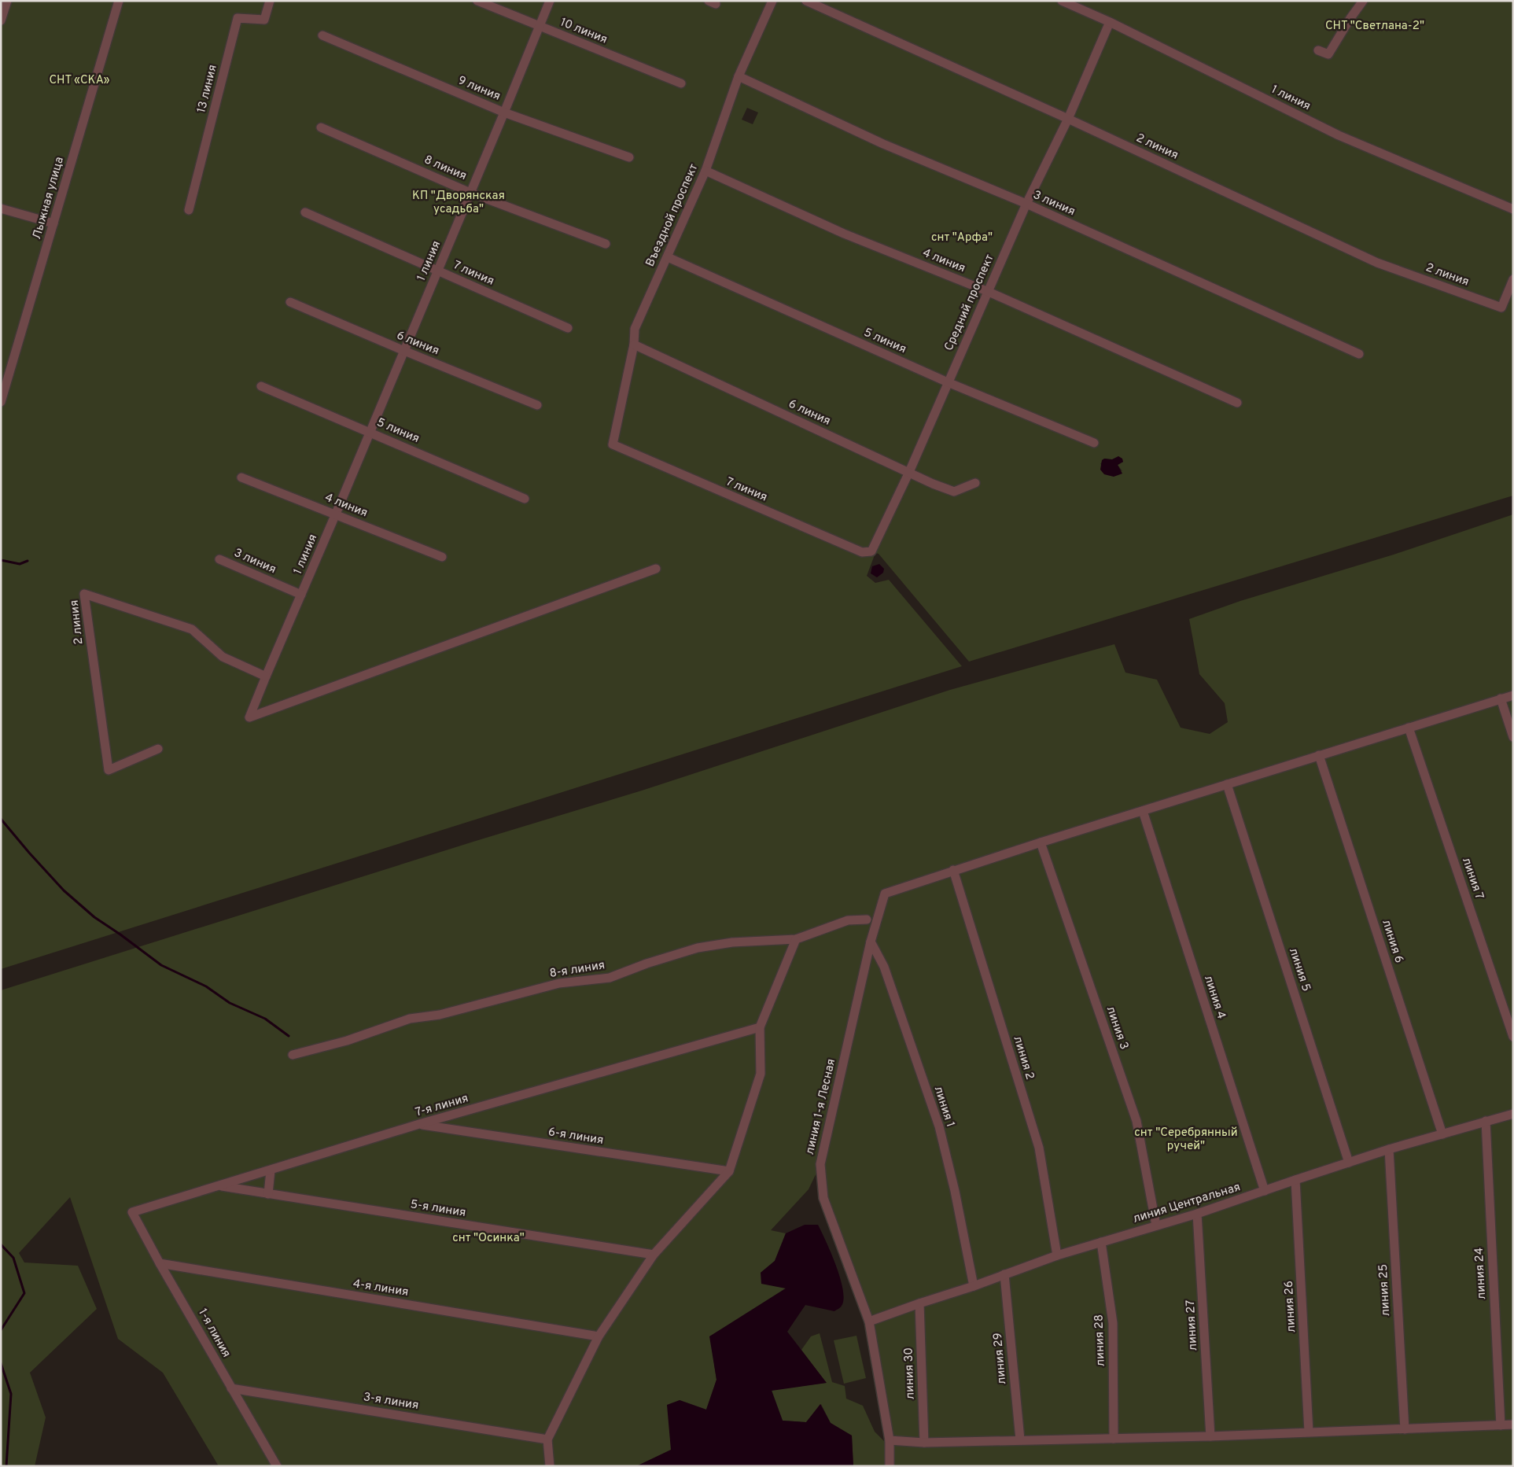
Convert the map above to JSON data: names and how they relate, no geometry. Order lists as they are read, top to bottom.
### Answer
{
  "streets": {
    "street": [
      "10 линия",
      "13 линия",
      "9 линия",
      "1 линия",
      "2 линия",
      "8 линия",
      "Лыжная улица",
      "3 линия",
      "Въездной проспект",
      "4 линия",
      "7 линия",
      "Средний проспект",
      "5 линия",
      "6 линия",
      "линия 7",
      "линия 6",
      "8-я линия",
      "линия 5",
      "линия 4",
      "линия 3",
      "линия 2",
      "7-я линия",
      "линия 1-я Лесная",
      "линия 1",
      "6-я линия",
      "линия Центральная",
      "5-я линия",
      "линия 24",
      "4-я линия",
      "линия 25",
      "линия 26",
      "линия 27",
      "1-я линия",
      "линия 28",
      "линия 29",
      "линия 30",
      "3-я линия"
    ]
  },
  "crossings": [
    ["10 линия", "1 линия"],
    ["9 линия", "1 линия"],
    ["1 линия", "2 линия"],
    ["1 линия", "8 линия"],
    ["1 линия", "3 линия"],
    ["1 линия", "4 линия"],
    ["1 линия", "7 линия"],
    ["1 линия", "Средний проспект"],
    ["1 линия", "5 линия"],
    ["1 линия", "6 линия"],
    ["2 линия", "Средний проспект"],
    ["3 линия", "Въездной проспект"],
    ["3 линия", "Средний проспект"],
    ["Въездной проспект", "4 линия"],
    ["Въездной проспект", "7 линия"],
    ["Въездной проспект", "5 линия"],
    ["Въездной проспект", "6 линия"],
    ["4 линия", "Средний проспект"],
    ["7 линия", "Средний проспект"],
    ["Средний проспект", "5 линия"],
    ["Средний проспект", "6 линия"],
    ["линия 6", "линия Центральная"],
    ["линия 5", "линия Центральная"],
    ["линия 4", "линия Центральная"],
    ["линия 3", "линия Центральная"],
    ["линия 2", "линия 1-я Лесная"],
    ["линия 2", "линия Центральная"],
    ["7-я линия", "6-я линия"],
    ["7-я линия", "5-я линия"],
    ["7-я линия", "1-я линия"],
    ["линия 1-я Лесная", "линия 1"],
    ["линия 1-я Лесная", "линия Центральная"],
    ["линия 1", "линия Центральная"],
    ["линия Центральная", "линия 24"],
    ["линия Центральная", "линия 25"],
    ["линия Центральная", "линия 26"],
    ["линия Центральная", "линия 27"],
    ["линия Центральная", "линия 28"],
    ["линия Центральная", "линия 29"],
    ["линия Центральная", "линия 30"],
    ["4-я линия", "1-я линия"],
    ["1-я линия", "3-я линия"]
  ],
  "parks": [
    "СНТ \"Светлана-2\"",
    "СНТ «СКА»",
    "КП \"Дворянская усадьба\"",
    "снт \"Арфа\"",
    "снт \"Серебрянный ручей\"",
    "снт \"Осинка\""
  ]
}
